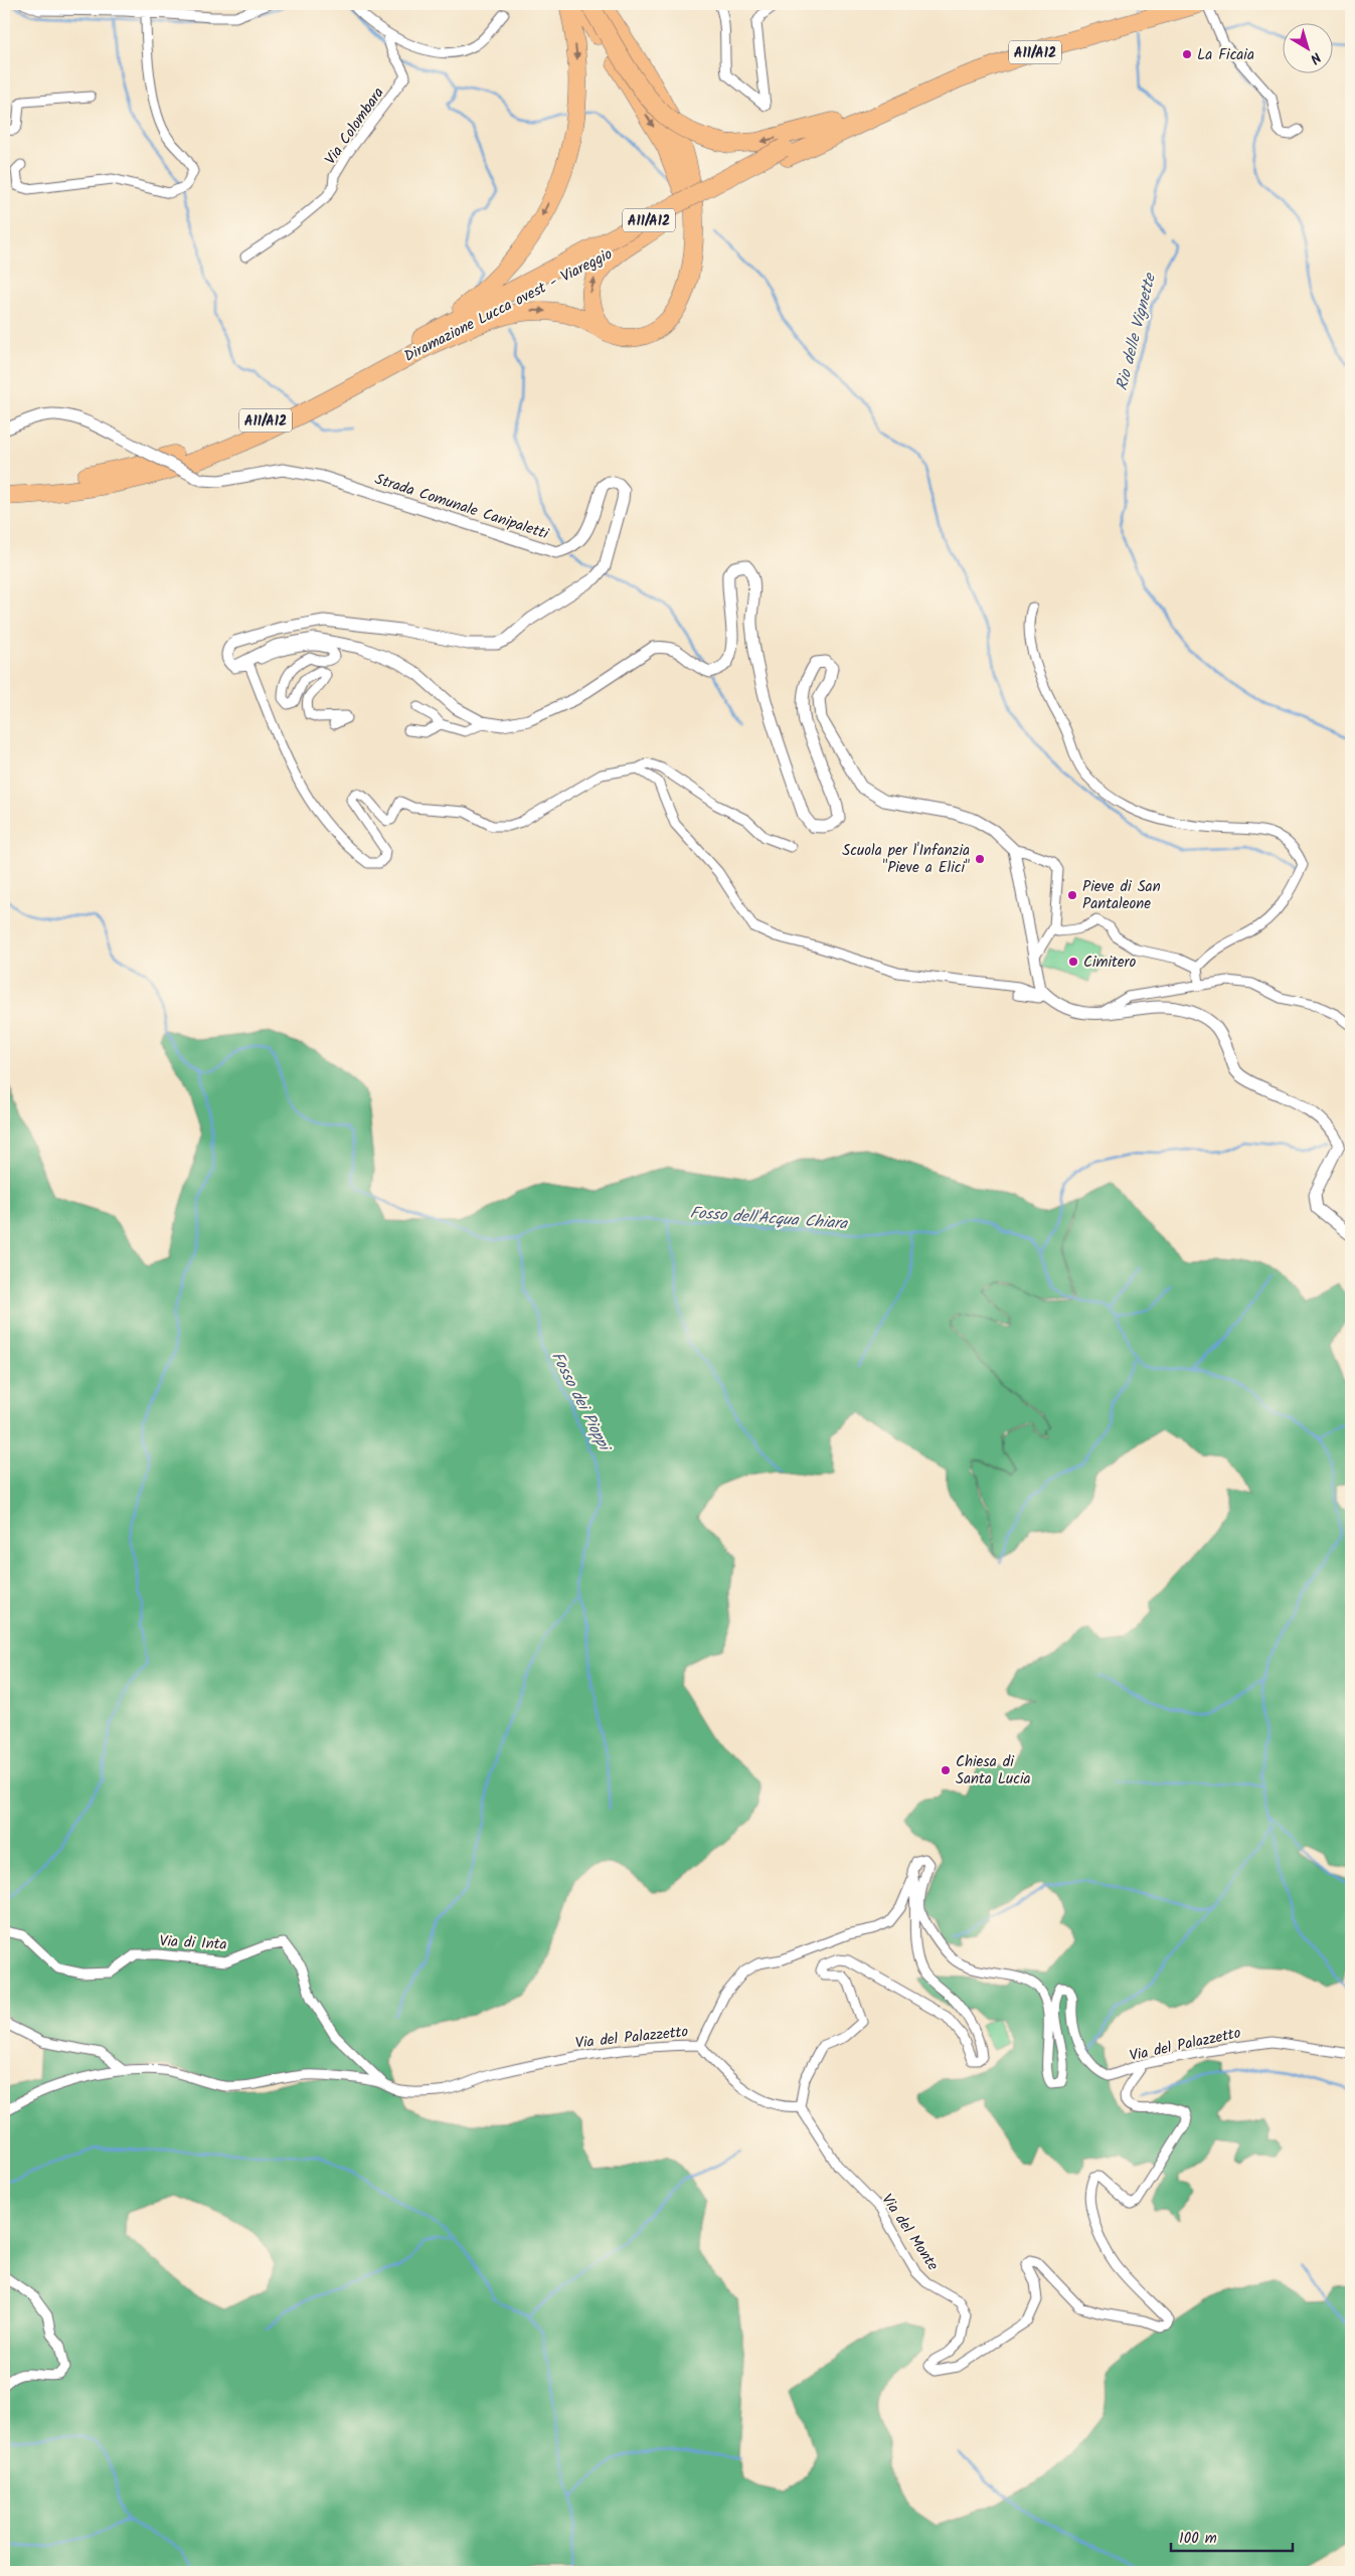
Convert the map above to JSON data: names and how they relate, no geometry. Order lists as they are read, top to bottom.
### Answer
{
  "streets": {
    "highway": ["A11/A12", "Diramazione Lucca ovest - Viareggio"],
    "street": [
      "Via Colombara",
      "Strada Comunale Canipaletti",
      "Via di Inta",
      "Via del Palazzetto",
      "Via del Monte"
    ]
  },
  "crossings": [
    ["Via di Inta", "Via del Palazzetto"],
    ["Via del Palazzetto", "Via del Monte"]
  ],
  "water": ["Rio delle Vignette", "Fosso dell'Acqua Chiara", "Fosso dei Pioppi"],
  "places": [
    "La Ficaia",
    "Scuola per l'Infanzia \"Pieve a Elici\"",
    "Pieve di San Pantaleone",
    "Cimitero",
    "Chiesa di Santa Lucia"
  ],
  "scale_bar": "100 m",
  "north": "bottom right"
}
